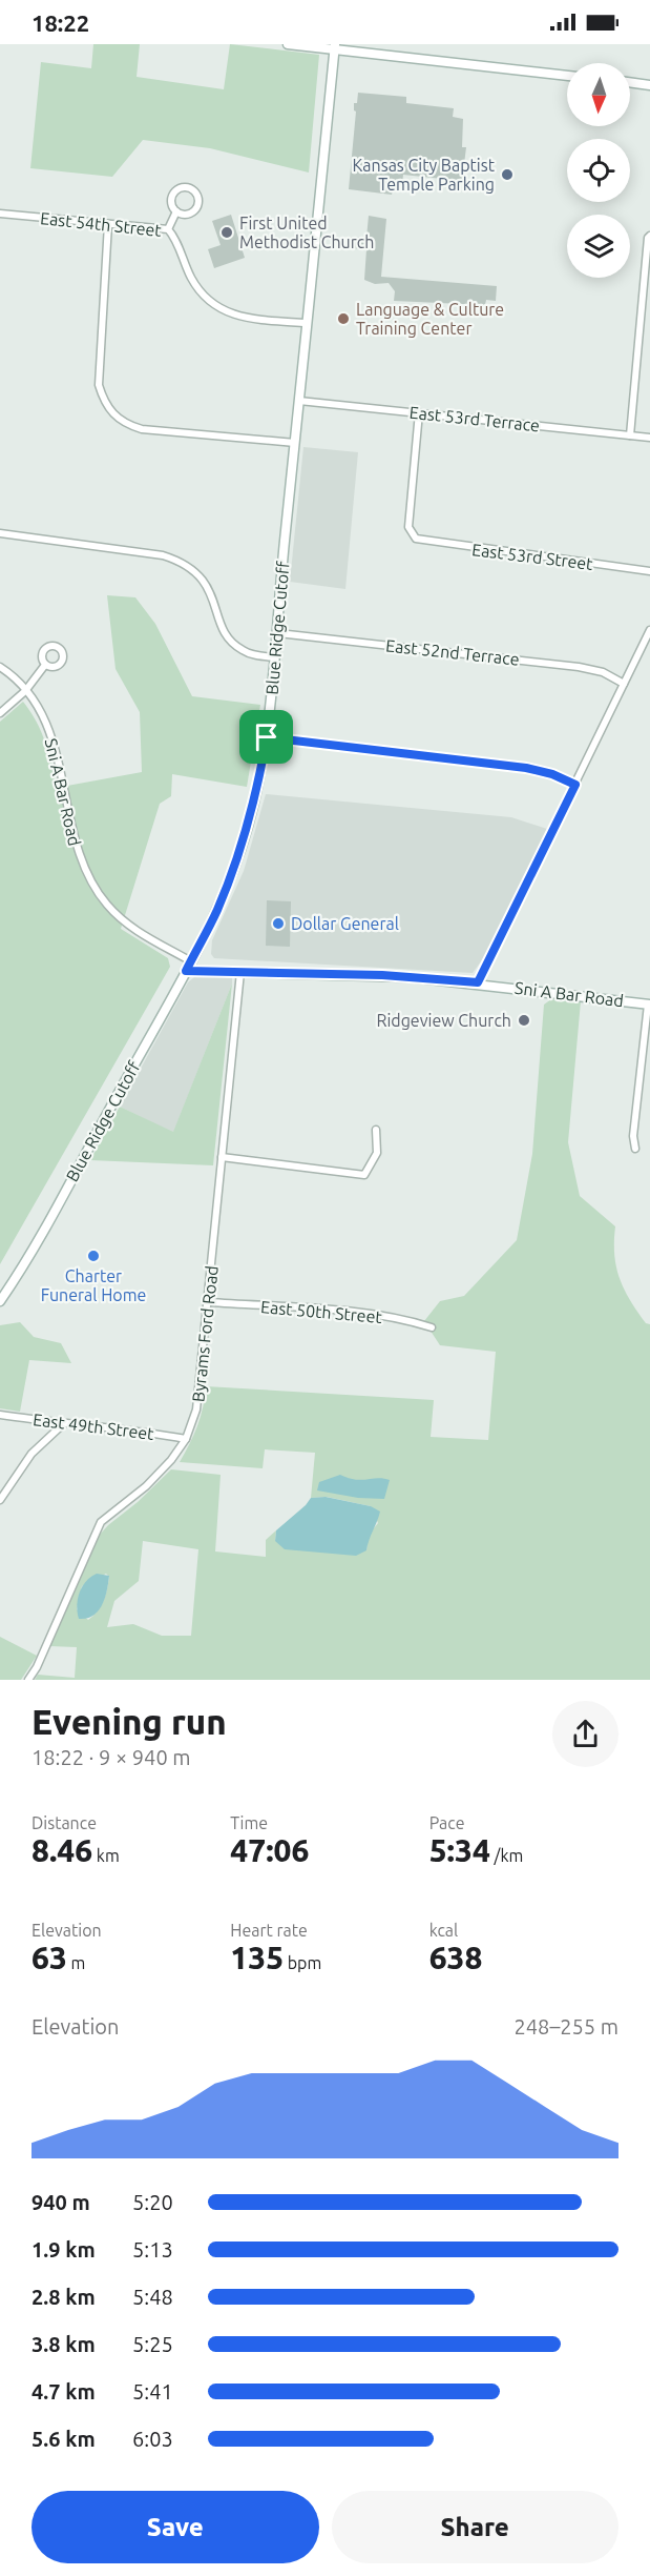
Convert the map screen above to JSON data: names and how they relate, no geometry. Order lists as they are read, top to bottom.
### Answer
{
  "streets": {
    "main road": ["Blue Ridge Cutoff", "Sni A Bar Road"],
    "street": [
      "East 54th Street",
      "East 53rd Terrace",
      "East 53rd Street",
      "East 52nd Terrace",
      "East 50th Street",
      "Byrams Ford Road",
      "East 49th Street"
    ]
  },
  "crossings": [
    ["East 54th Street", "Blue Ridge Cutoff"],
    ["East 53rd Terrace", "East 53rd Street"],
    ["East 53rd Terrace", "Blue Ridge Cutoff"],
    ["Blue Ridge Cutoff", "East 52nd Terrace"],
    ["Blue Ridge Cutoff", "Sni A Bar Road"],
    ["Sni A Bar Road", "Byrams Ford Road"],
    ["East 50th Street", "Byrams Ford Road"],
    ["Byrams Ford Road", "East 49th Street"]
  ],
  "places": [
    "Kansas City Baptist Temple Parking",
    "First United Methodist Church",
    "Language & Culture Training Center",
    "Dollar General",
    "Ridgeview Church",
    "Charter Funeral Home"
  ],
  "north": "bottom",
  "page": {
    "status": "18:22",
    "heading": ["Evening run", "18:22 · 9 × 940 m"],
    "stats": [
      ["Distance", "8.46 km"],
      ["Time", "47:06"],
      ["Pace", "5:34 /km"],
      ["Elevation", "63 m"],
      ["Heart rate", "135 bpm"],
      ["kcal", "638"]
    ],
    "chart": ["Elevation", "248–255 m"],
    "list": [
      {
        "name": "940 m",
        "note": "5:20"
      },
      {
        "name": "1.9 km",
        "note": "5:13"
      },
      {
        "name": "2.8 km",
        "note": "5:48"
      },
      {
        "name": "3.8 km",
        "note": "5:25"
      },
      {
        "name": "4.7 km",
        "note": "5:41"
      },
      {
        "name": "5.6 km",
        "note": "6:03"
      }
    ],
    "buttons": ["Save", "Share"]
  }
}
